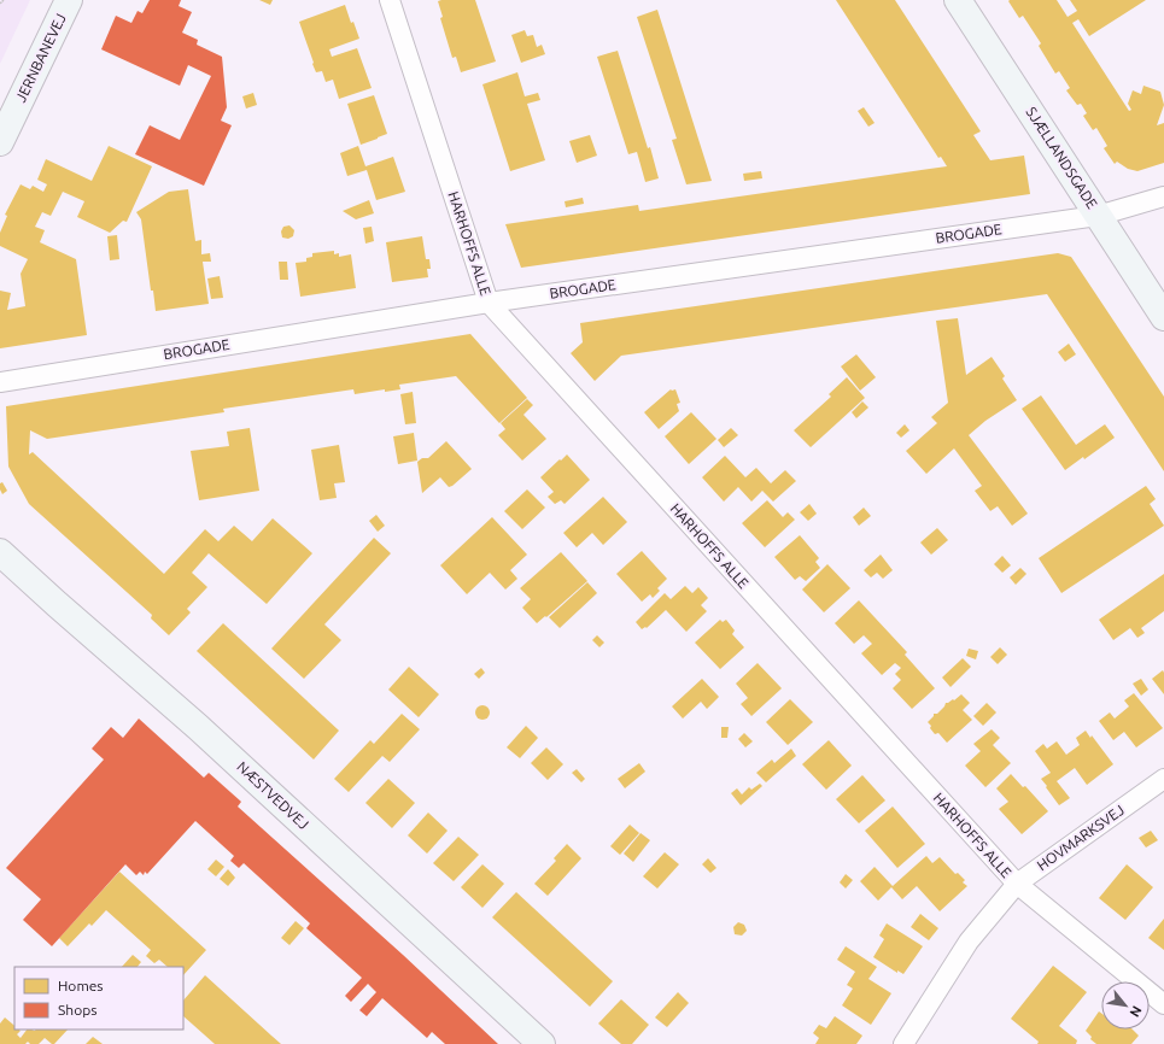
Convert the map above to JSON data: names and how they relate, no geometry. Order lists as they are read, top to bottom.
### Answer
{
  "streets": {
    "street": [
      "JERNBANEVEJ",
      "SJÆLLANDSGADE",
      "BROGADE",
      "HARHOFFS ALLE",
      "NÆSTVEDVEJ",
      "HOVMARKSVEJ"
    ]
  },
  "crossings": [
    ["SJÆLLANDSGADE", "BROGADE"],
    ["BROGADE", "HARHOFFS ALLE"],
    ["HARHOFFS ALLE", "HOVMARKSVEJ"]
  ],
  "legend": ["Homes", "Shops"],
  "north": "bottom right"
}
